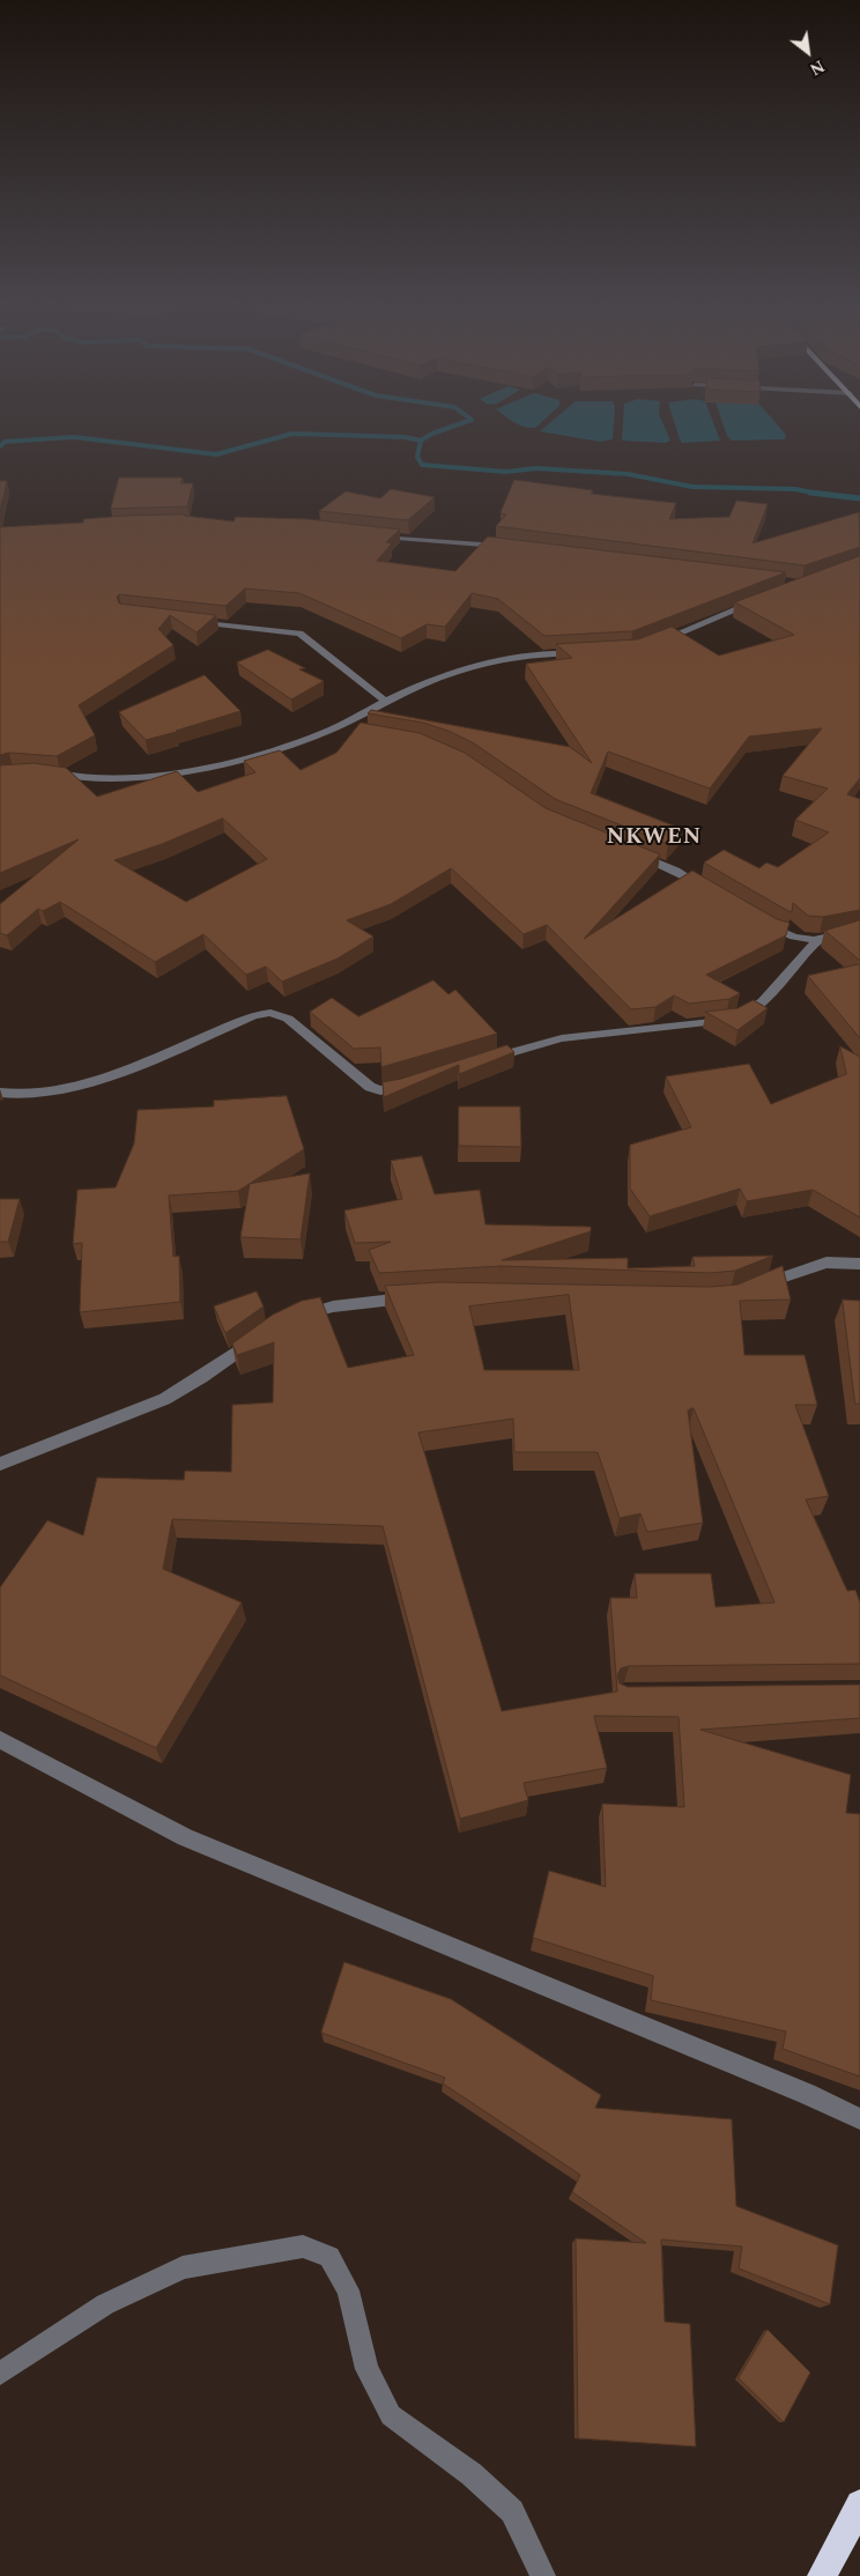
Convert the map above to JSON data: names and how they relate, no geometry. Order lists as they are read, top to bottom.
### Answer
{
  "districts": ["NKWEN"],
  "north": "bottom right"
}
